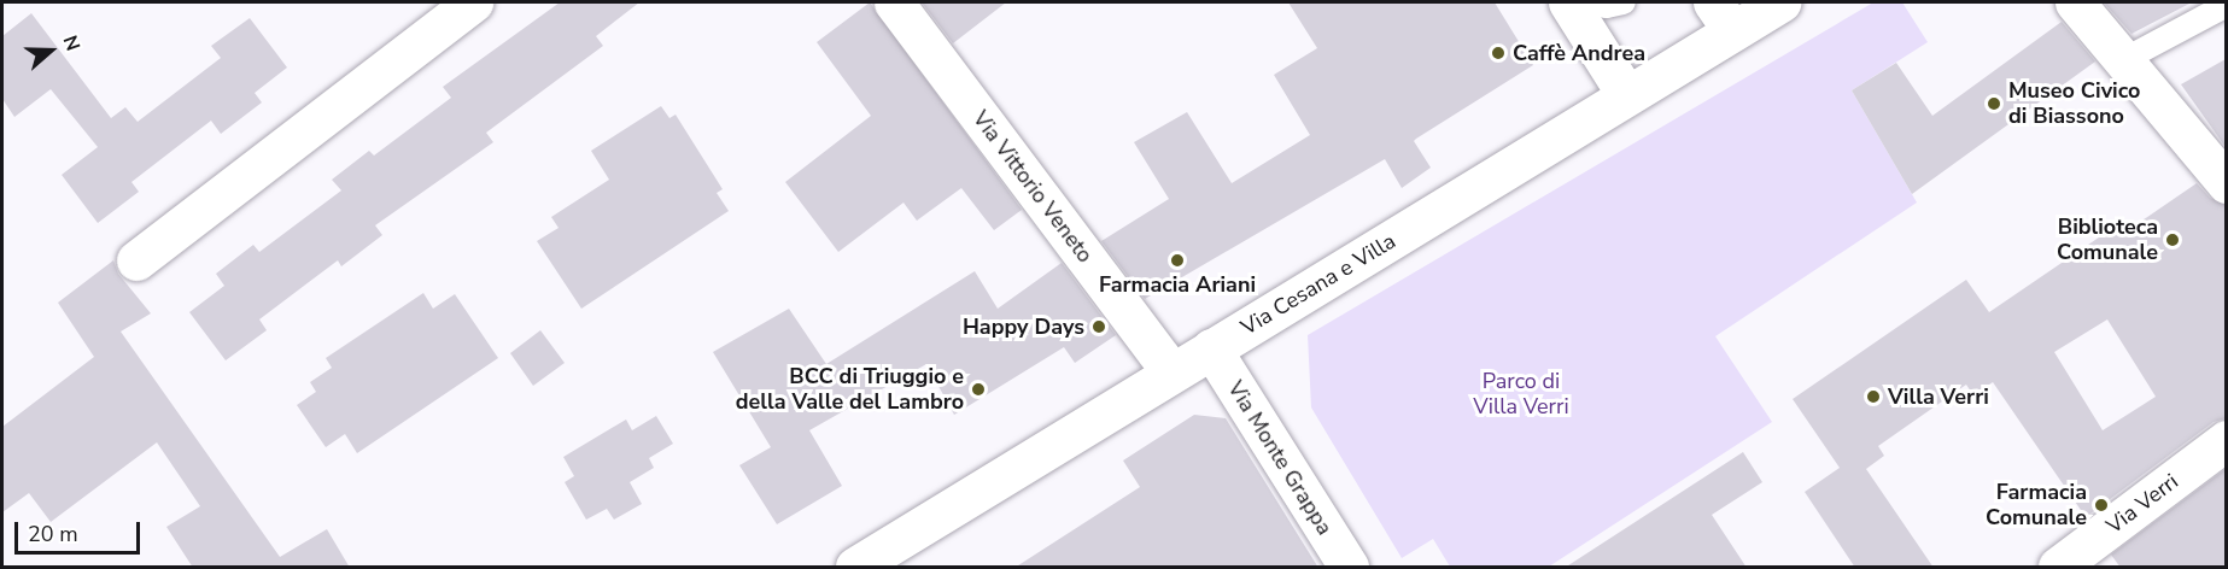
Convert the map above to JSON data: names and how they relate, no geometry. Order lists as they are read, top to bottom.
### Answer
{
  "streets": {
    "street": [
      "Via Vittorio Veneto",
      "Via Cesana e Villa",
      "Via Monte Grappa",
      "Via Verri"
    ]
  },
  "crossings": [
    ["Via Vittorio Veneto", "Via Cesana e Villa"],
    ["Via Cesana e Villa", "Via Monte Grappa"]
  ],
  "parks": ["Parco di Villa Verri"],
  "places": [
    "Caffè Andrea",
    "Museo Civico di Biassono",
    "Biblioteca Comunale",
    "Farmacia Ariani",
    "Happy Days",
    "BCC di Triuggio e della Valle del Lambro",
    "Villa Verri",
    "Farmacia Comunale"
  ],
  "scale_bar": "20 m",
  "north": "right"
}
